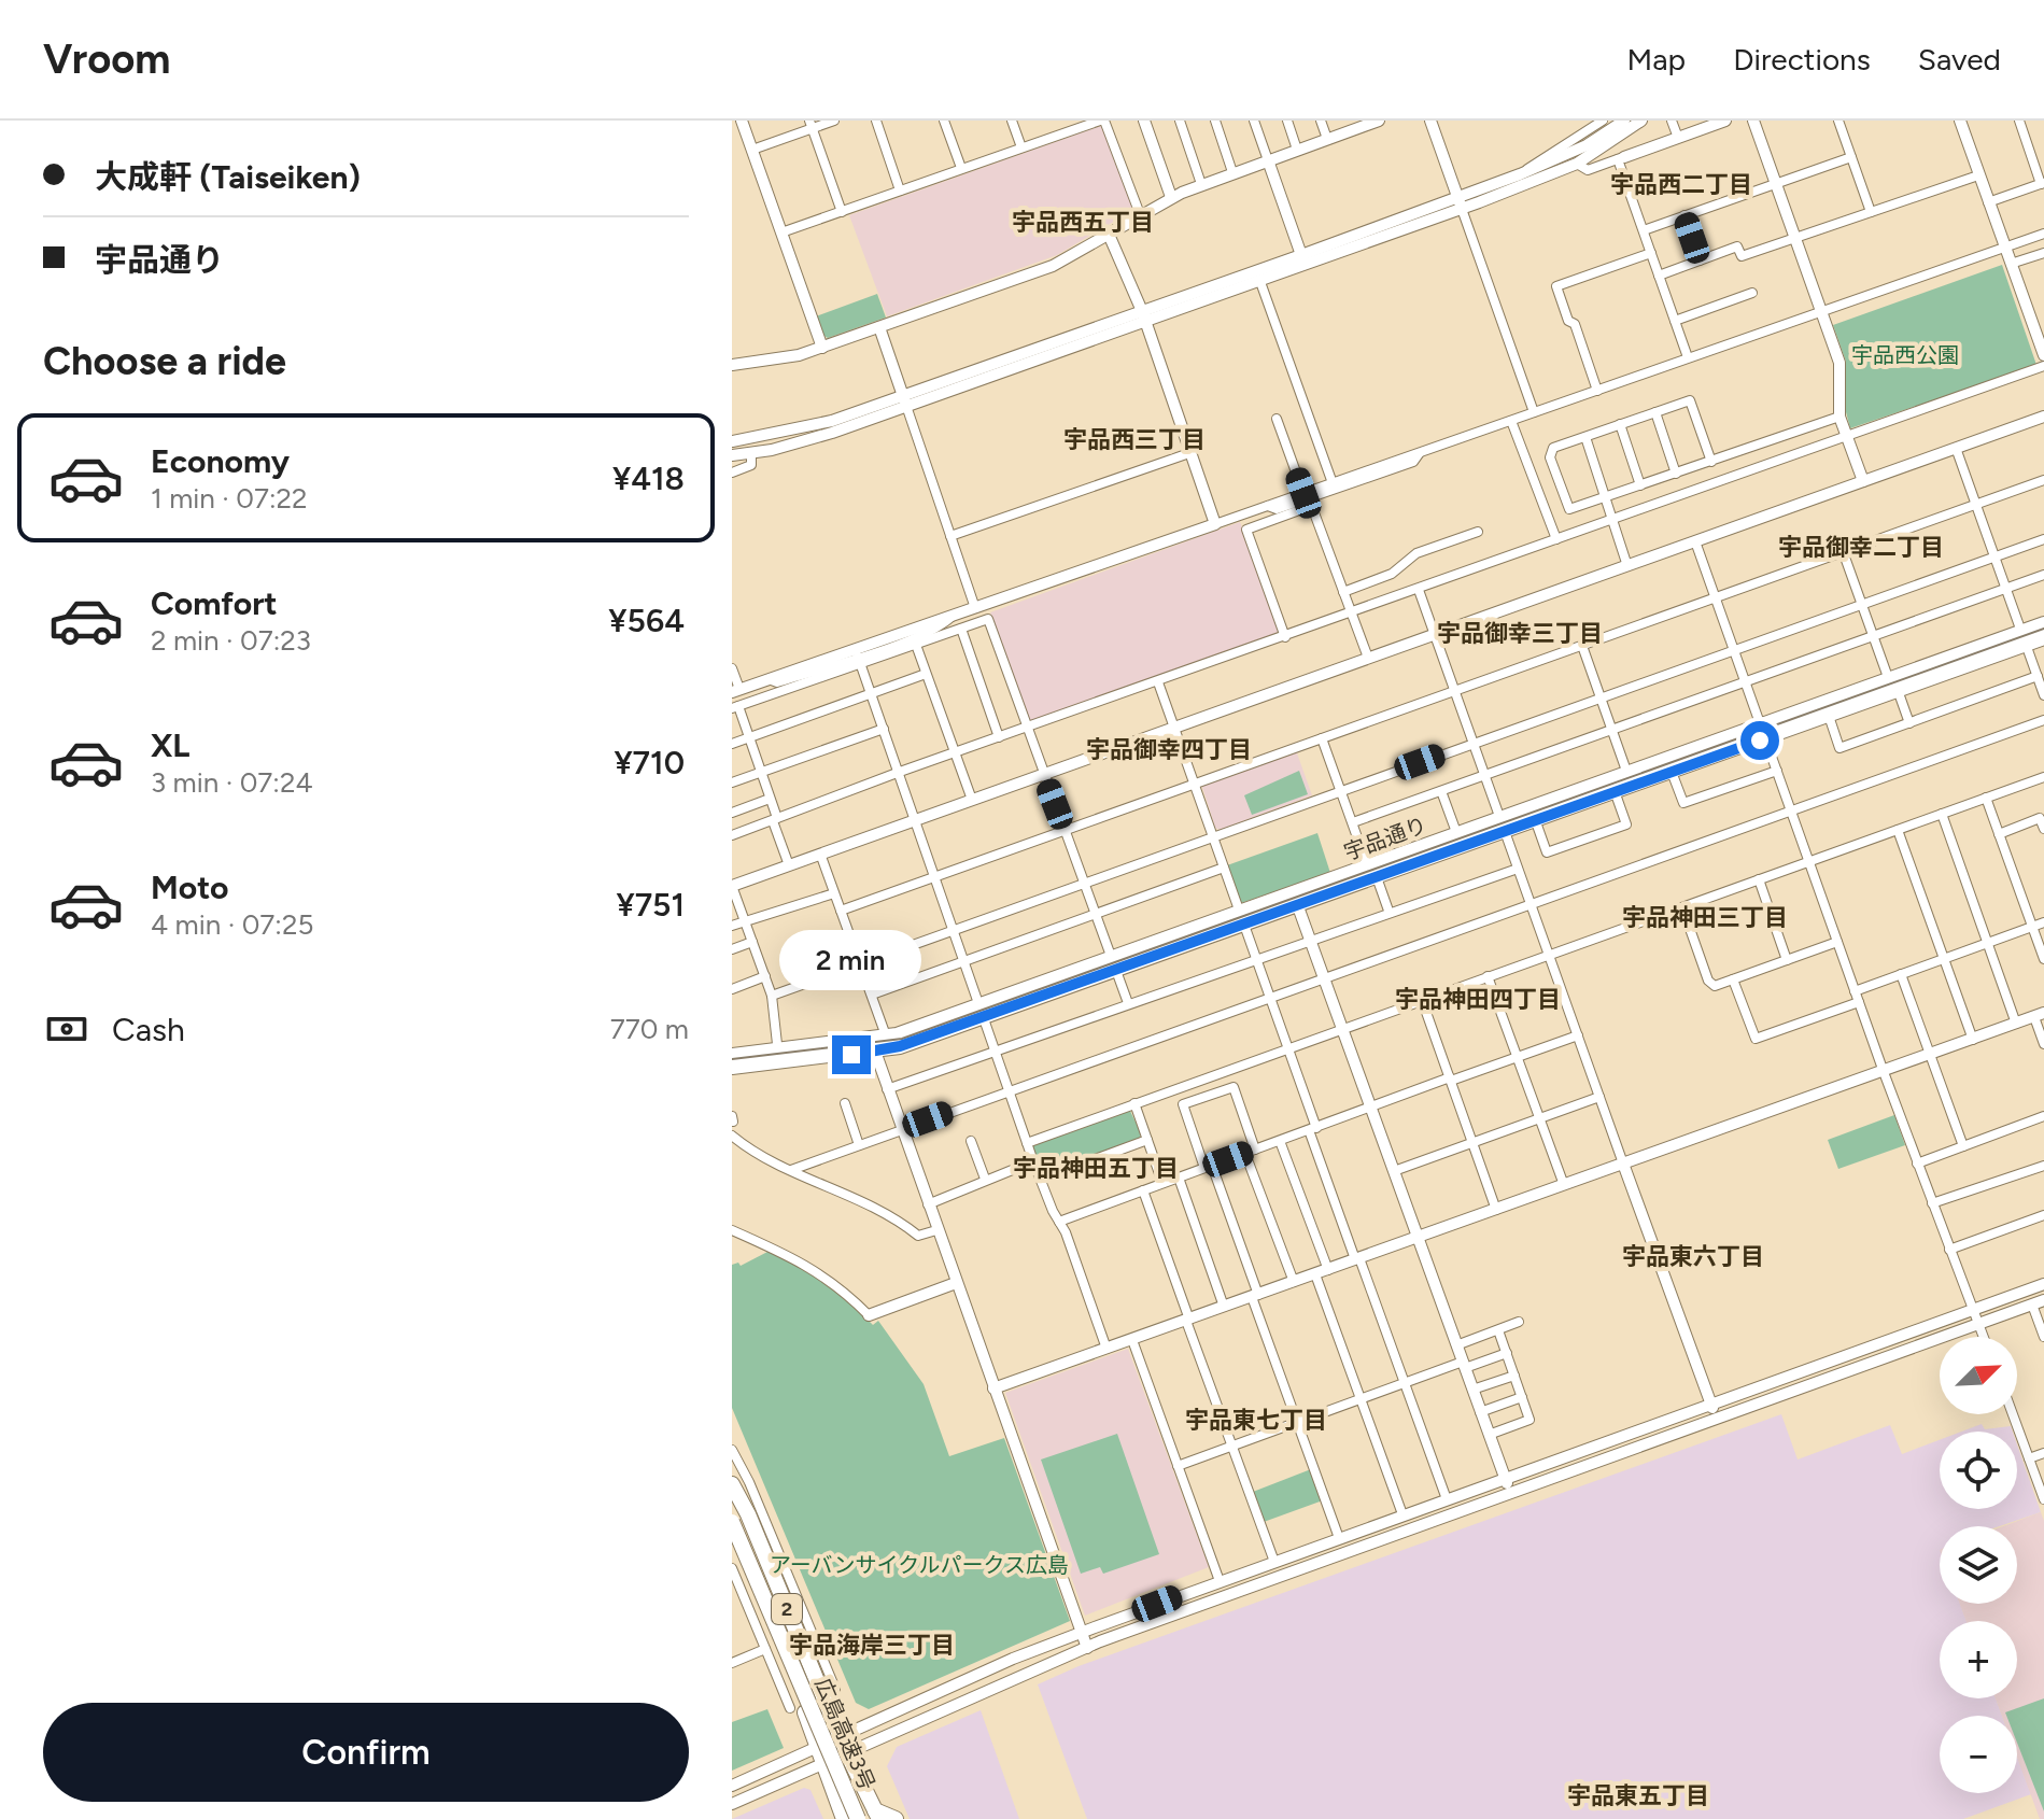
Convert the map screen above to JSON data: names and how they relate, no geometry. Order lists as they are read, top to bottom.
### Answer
{
  "streets": {
    "highway": ["宇品通り", "2", "広島高速3号"]
  },
  "districts": [
    "宇品西二丁目",
    "宇品西五丁目",
    "宇品西三丁目",
    "宇品御幸二丁目",
    "宇品御幸三丁目",
    "宇品御幸四丁目",
    "宇品神田三丁目",
    "宇品神田四丁目",
    "宇品神田五丁目",
    "宇品東六丁目",
    "宇品東七丁目",
    "宇品海岸三丁目",
    "宇品東五丁目"
  ],
  "parks": ["宇品西公園", "アーバンサイクルパークス広島"],
  "north": "top right",
  "page": {
    "header": "Vroom",
    "nav": ["Map", "Directions", "Saved"],
    "banner": ["大成軒 (Taiseiken)", "宇品通り"],
    "heading": "Choose a ride",
    "list": [
      {
        "name": "Economy",
        "note": "1 min · 07:22",
        "value": "¥418"
      },
      {
        "name": "Comfort",
        "note": "2 min · 07:23",
        "value": "¥564"
      },
      {
        "name": "XL",
        "note": "3 min · 07:24",
        "value": "¥710"
      },
      {
        "name": "Moto",
        "note": "4 min · 07:25",
        "value": "¥751"
      }
    ],
    "bubble": "2 min",
    "pay": ["Cash", "770 m"],
    "map_buttons": ["+", "−"],
    "buttons": "Confirm"
  }
}
